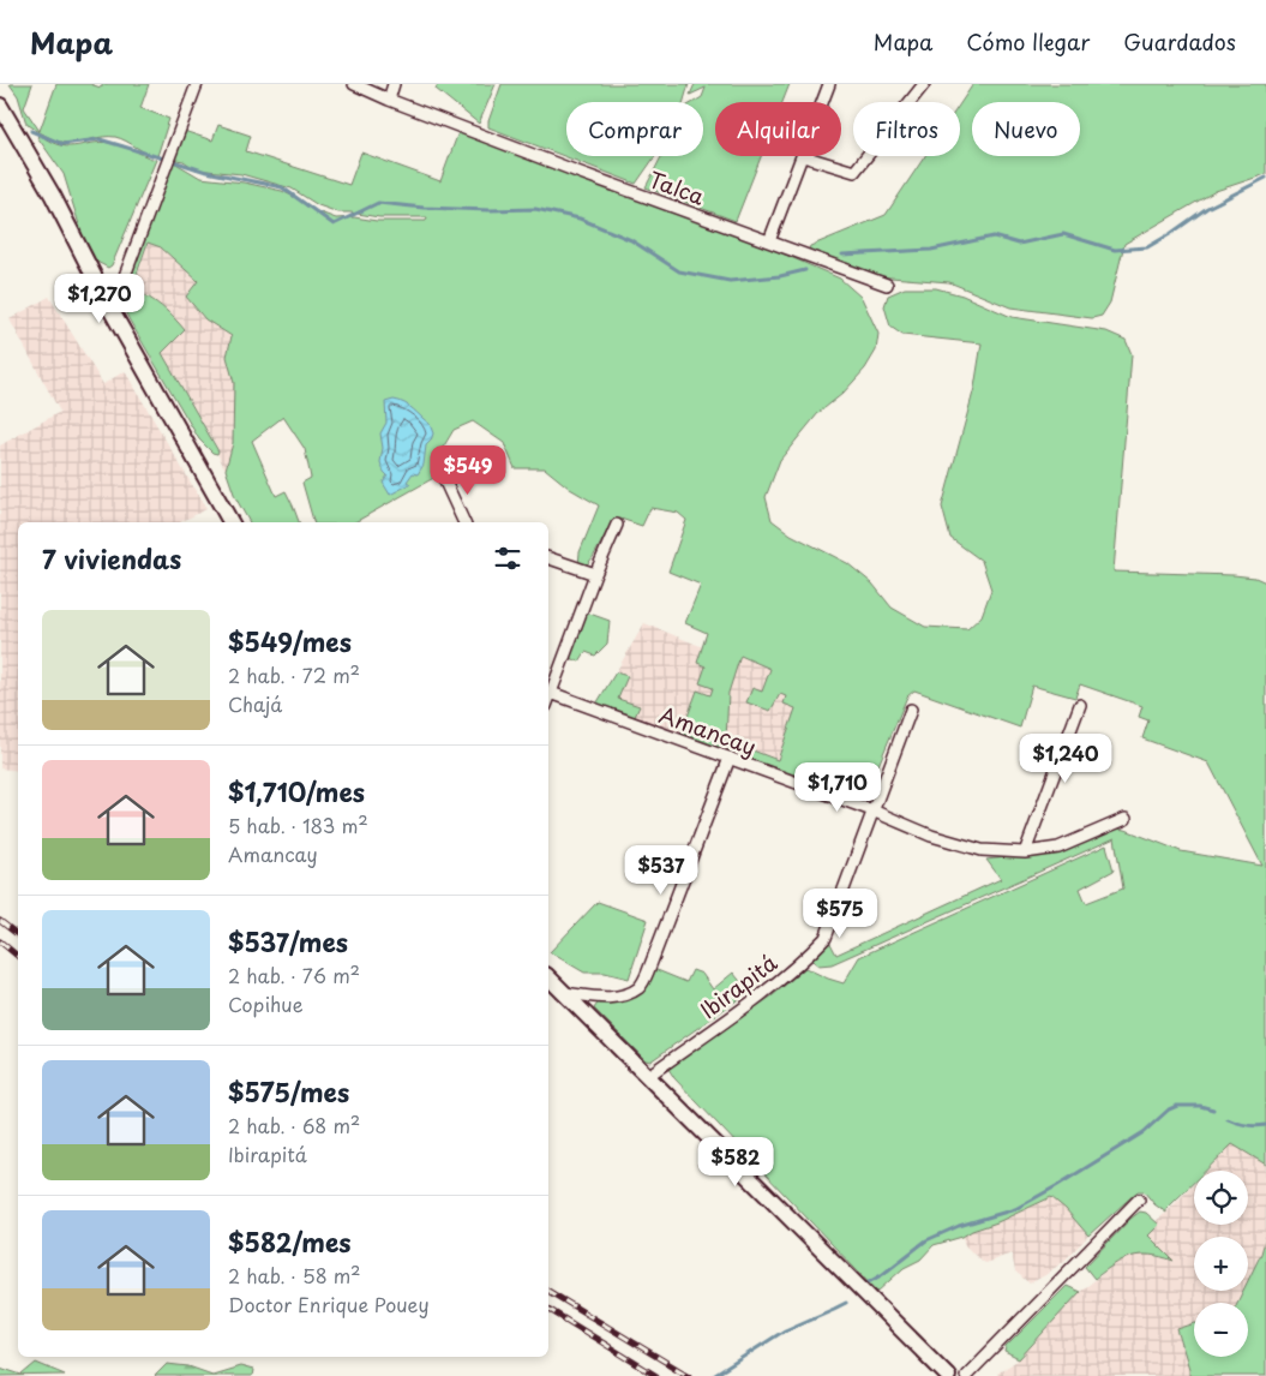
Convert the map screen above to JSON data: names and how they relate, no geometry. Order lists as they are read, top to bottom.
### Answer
{
  "streets": {
    "street": ["Talca", "Amancay", "Ibirapitá"]
  },
  "crossings": [
    ["Amancay", "Ibirapitá"]
  ],
  "page": {
    "header": "Mapa",
    "nav": ["Mapa", "Cómo llegar", "Guardados"],
    "chip": [
      "Comprar",
      "Alquilar",
      "Filtros",
      "Nuevo"
    ],
    "price": [
      "$1,270",
      "$549",
      "$1,240",
      "$1,710",
      "$537",
      "$575",
      "$582"
    ],
    "heading": "7 viviendas",
    "list": [
      {
        "name": "$549/mes",
        "note": "2 hab. · 72 m² · Chajá"
      },
      {
        "name": "$1,710/mes",
        "note": "5 hab. · 183 m² · Amancay"
      },
      {
        "name": "$537/mes",
        "note": "2 hab. · 76 m² · Copihue"
      },
      {
        "name": "$575/mes",
        "note": "2 hab. · 68 m² · Ibirapitá"
      },
      {
        "name": "$582/mes",
        "note": "2 hab. · 58 m² · Doctor Enrique Pouey"
      }
    ],
    "map_buttons": ["+", "−"]
  }
}
